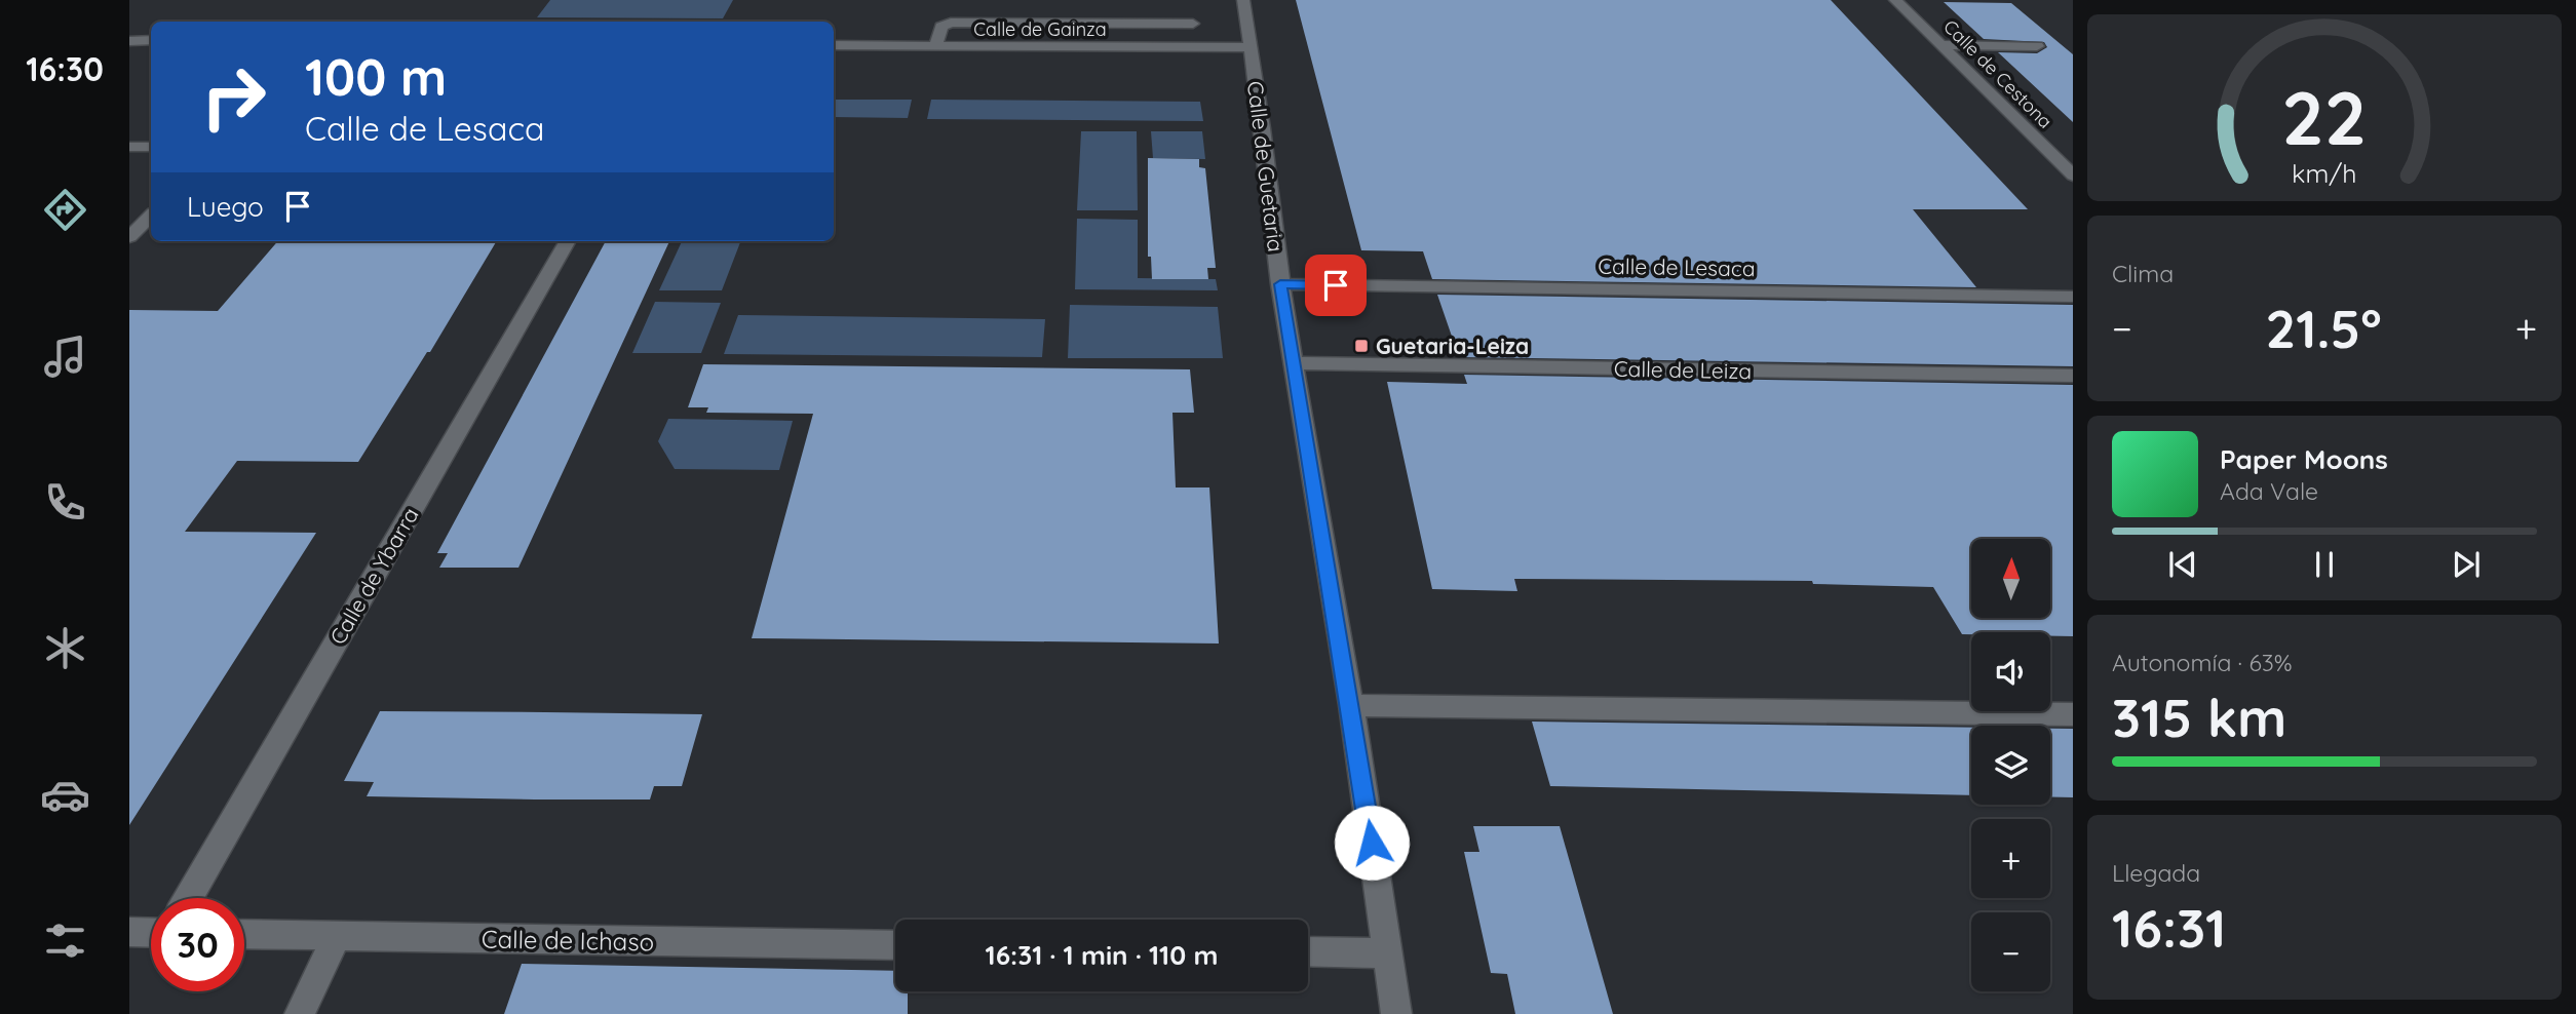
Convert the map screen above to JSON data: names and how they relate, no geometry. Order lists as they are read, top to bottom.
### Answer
{
  "streets": {
    "street": [
      "Calle de Gainza",
      "Calle de Cestona",
      "Calle de Guetaria",
      "Calle de Lesaca",
      "Calle de Leiza",
      "Calle de Ybarra",
      "Calle de Ichaso"
    ]
  },
  "crossings": [
    ["Calle de Gainza", "Calle de Guetaria"],
    ["Calle de Guetaria", "Calle de Lesaca"],
    ["Calle de Guetaria", "Calle de Leiza"]
  ],
  "places": {
    "transit": ["Guetaria-Leiza"]
  },
  "north": "top",
  "page": {
    "tabs": "16:30",
    "turn": ["100 m", "Calle de Lesaca"],
    "then": "Luego",
    "tile": [
      "Clima",
      ["Autonomía · 63%", "315 km"],
      ["Llegada", "16:31"]
    ],
    "heat": ["−", "21.5°", "+"],
    "song": ["Paper Moons", "Ada Vale"],
    "map_buttons": ["+", "−"],
    "limit": "30",
    "trip": "16:31 · 1 min · 110 m",
    "gauge": ["22", "km/h"]
  }
}
